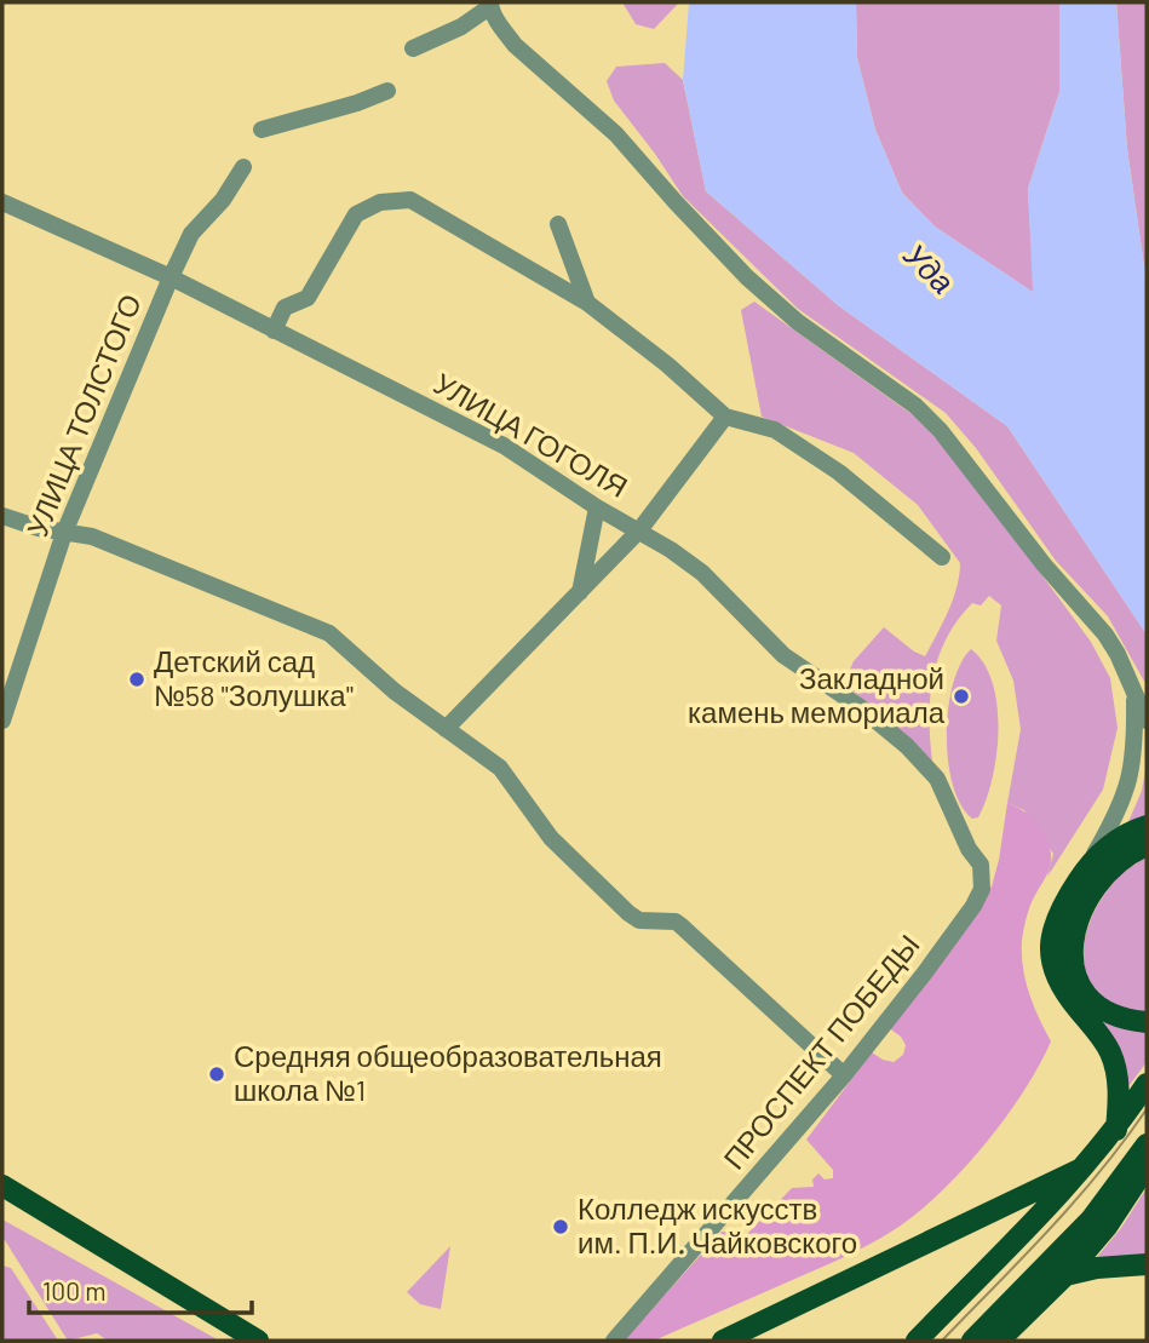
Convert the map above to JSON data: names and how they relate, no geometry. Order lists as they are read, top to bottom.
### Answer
{
  "streets": {
    "street": ["УЛИЦА ТОЛСТОГО", "УЛИЦА ГОГОЛЯ", "ПРОСПЕКТ ПОБЕДЫ"]
  },
  "crossings": [
    ["УЛИЦА ТОЛСТОГО", "УЛИЦА ГОГОЛЯ"],
    ["УЛИЦА ГОГОЛЯ", "ПРОСПЕКТ ПОБЕДЫ"]
  ],
  "water": ["Уда"],
  "places": [
    "Детский сад №58 \"Золушка\"",
    "Закладной камень мемориала",
    "Средняя общеобразовательная школа №1",
    "Колледж искусств им. П.И. Чайковского"
  ],
  "scale_bar": "100 m"
}
